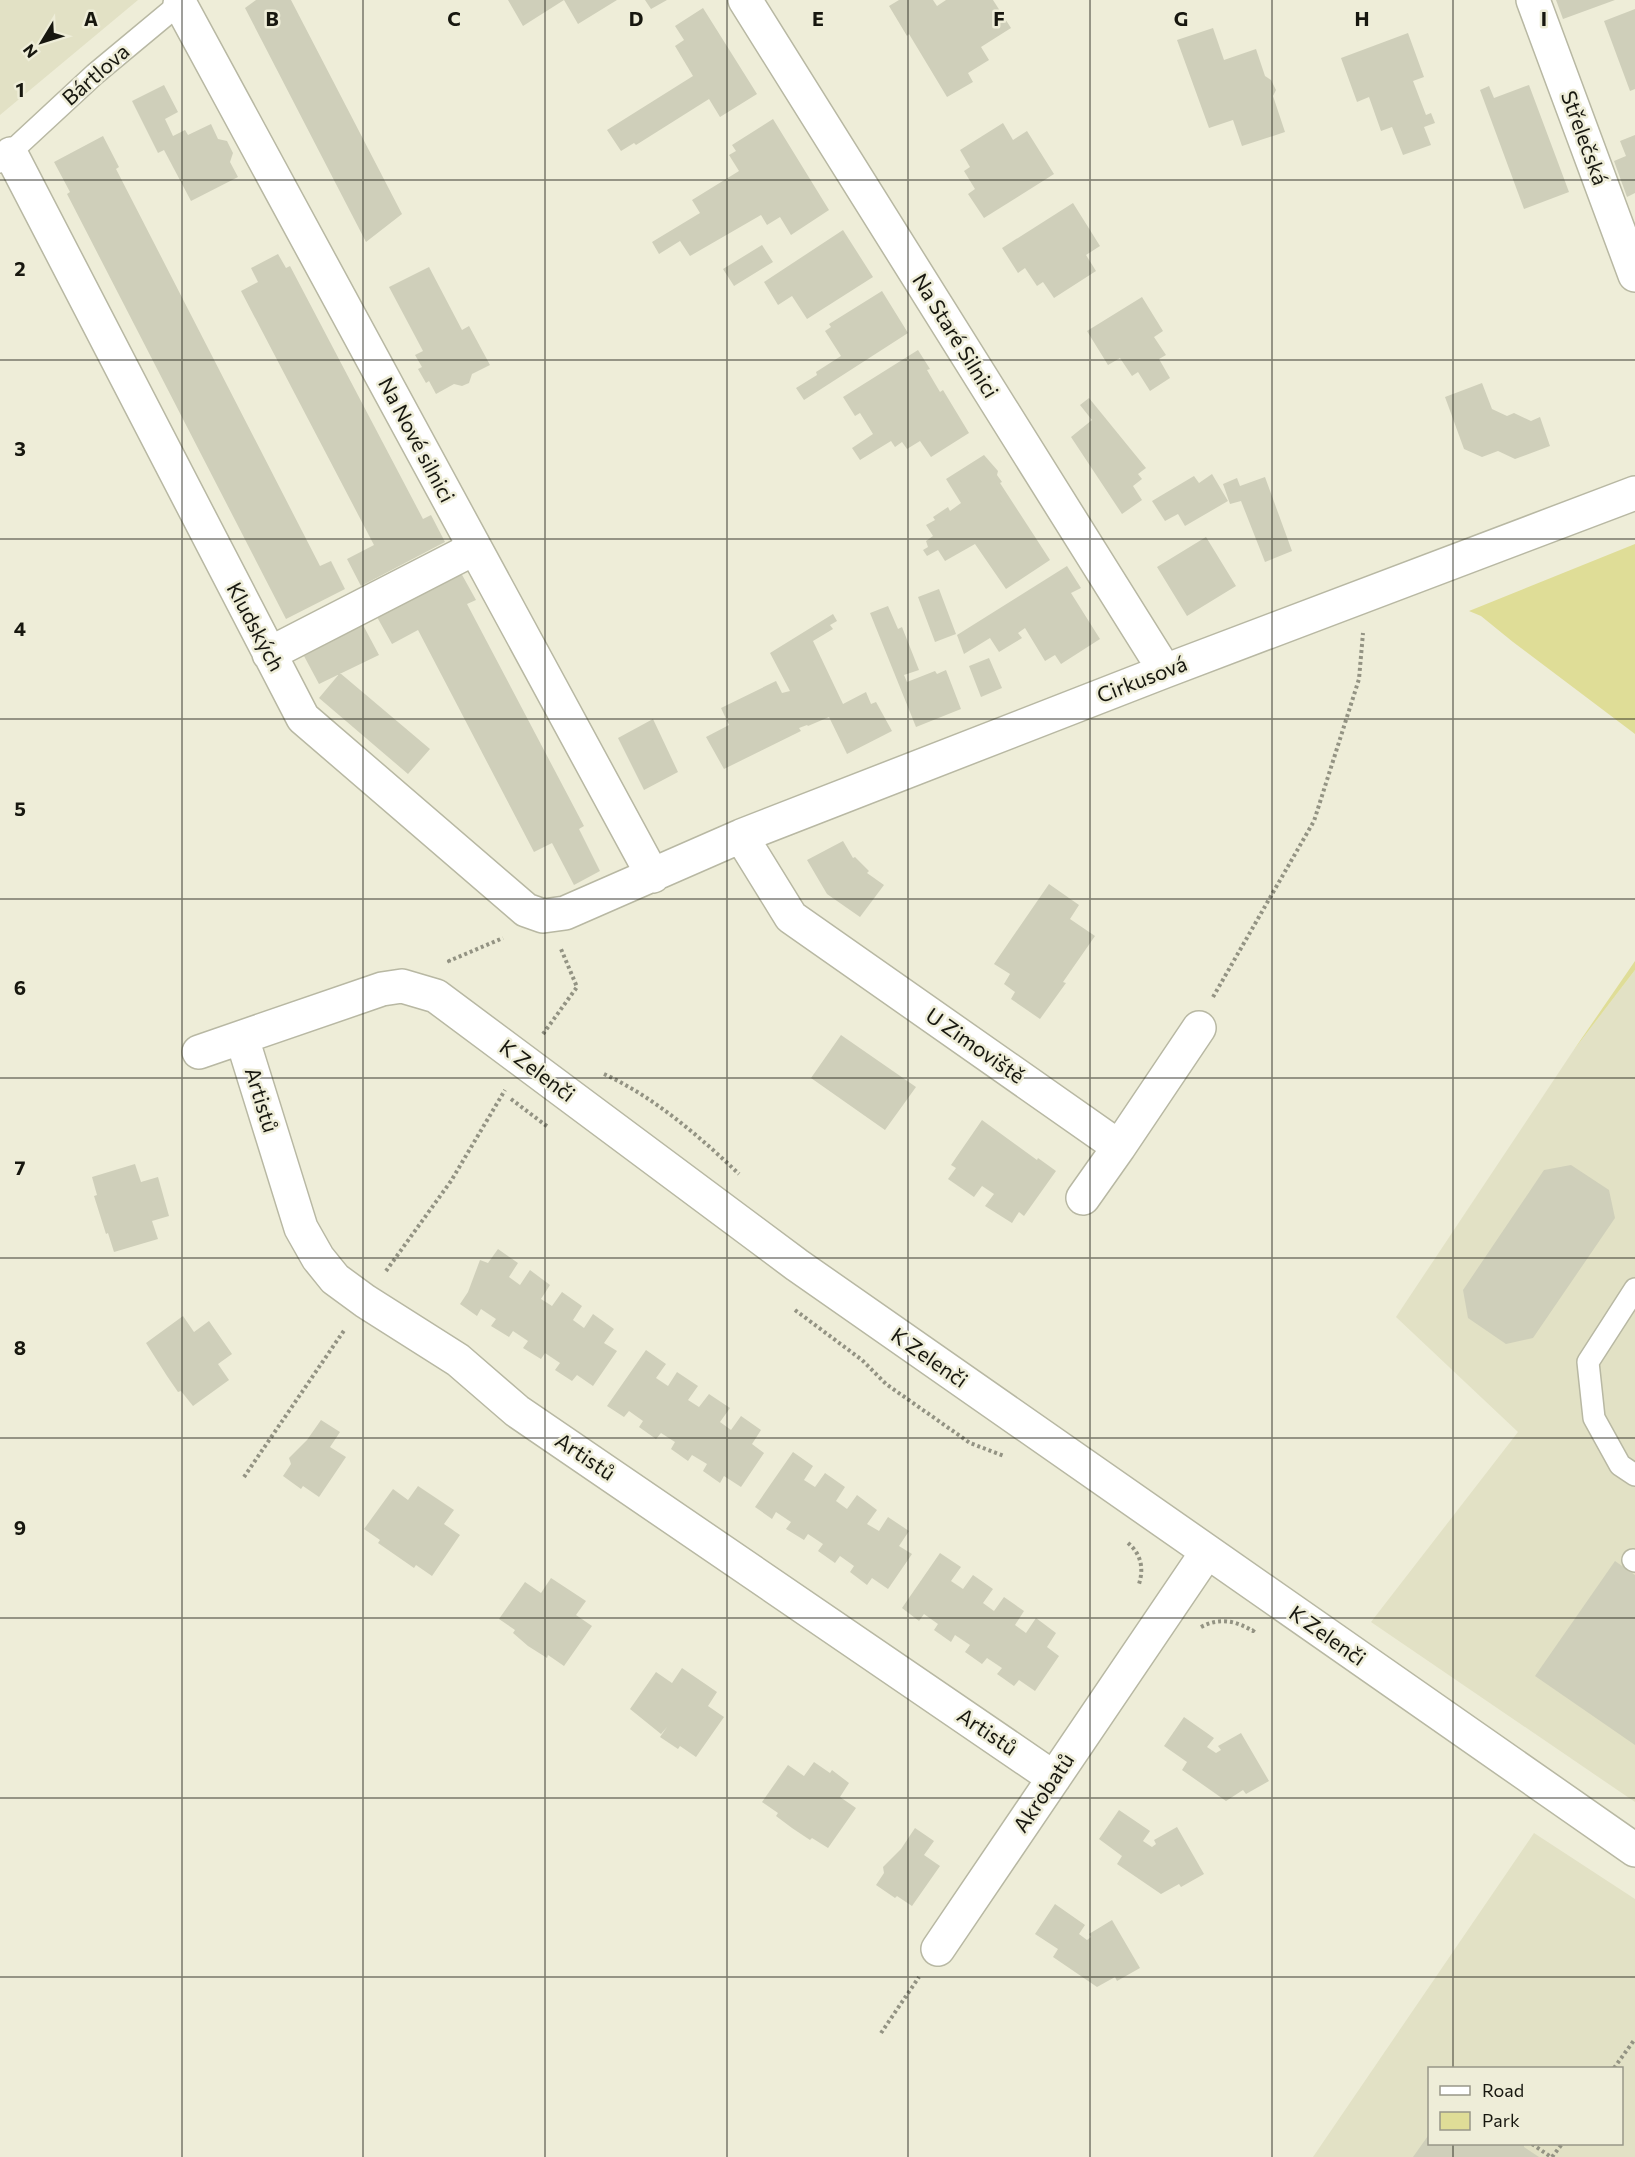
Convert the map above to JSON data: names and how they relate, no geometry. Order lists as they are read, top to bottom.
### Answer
{
  "streets": {
    "street": [
      "Střelečská",
      "Na Staré Silnici",
      "Na Nové silnici",
      "Kludských",
      "Cirkusová",
      "U Zimoviště",
      "K Zelenči",
      "Artistů",
      "Akrobatů"
    ],
    "lane": ["Bártlova"]
  },
  "crossings": [
    ["Bártlova", "Na Nové silnici"],
    ["Bártlova", "Kludských"],
    ["Na Staré Silnici", "Cirkusová"],
    ["Na Nové silnici", "Cirkusová"],
    ["Cirkusová", "U Zimoviště"],
    ["K Zelenči", "Artistů"],
    ["K Zelenči", "Akrobatů"],
    ["Artistů", "Akrobatů"]
  ],
  "legend": ["Road", "Park"],
  "north": "bottom left",
  "grid": {
    "columns": [
      "A",
      "B",
      "C",
      "D",
      "E",
      "F",
      "G",
      "H",
      "I"
    ],
    "rows": [
      "1",
      "2",
      "3",
      "4",
      "5",
      "6",
      "7",
      "8",
      "9"
    ]
  }
}
